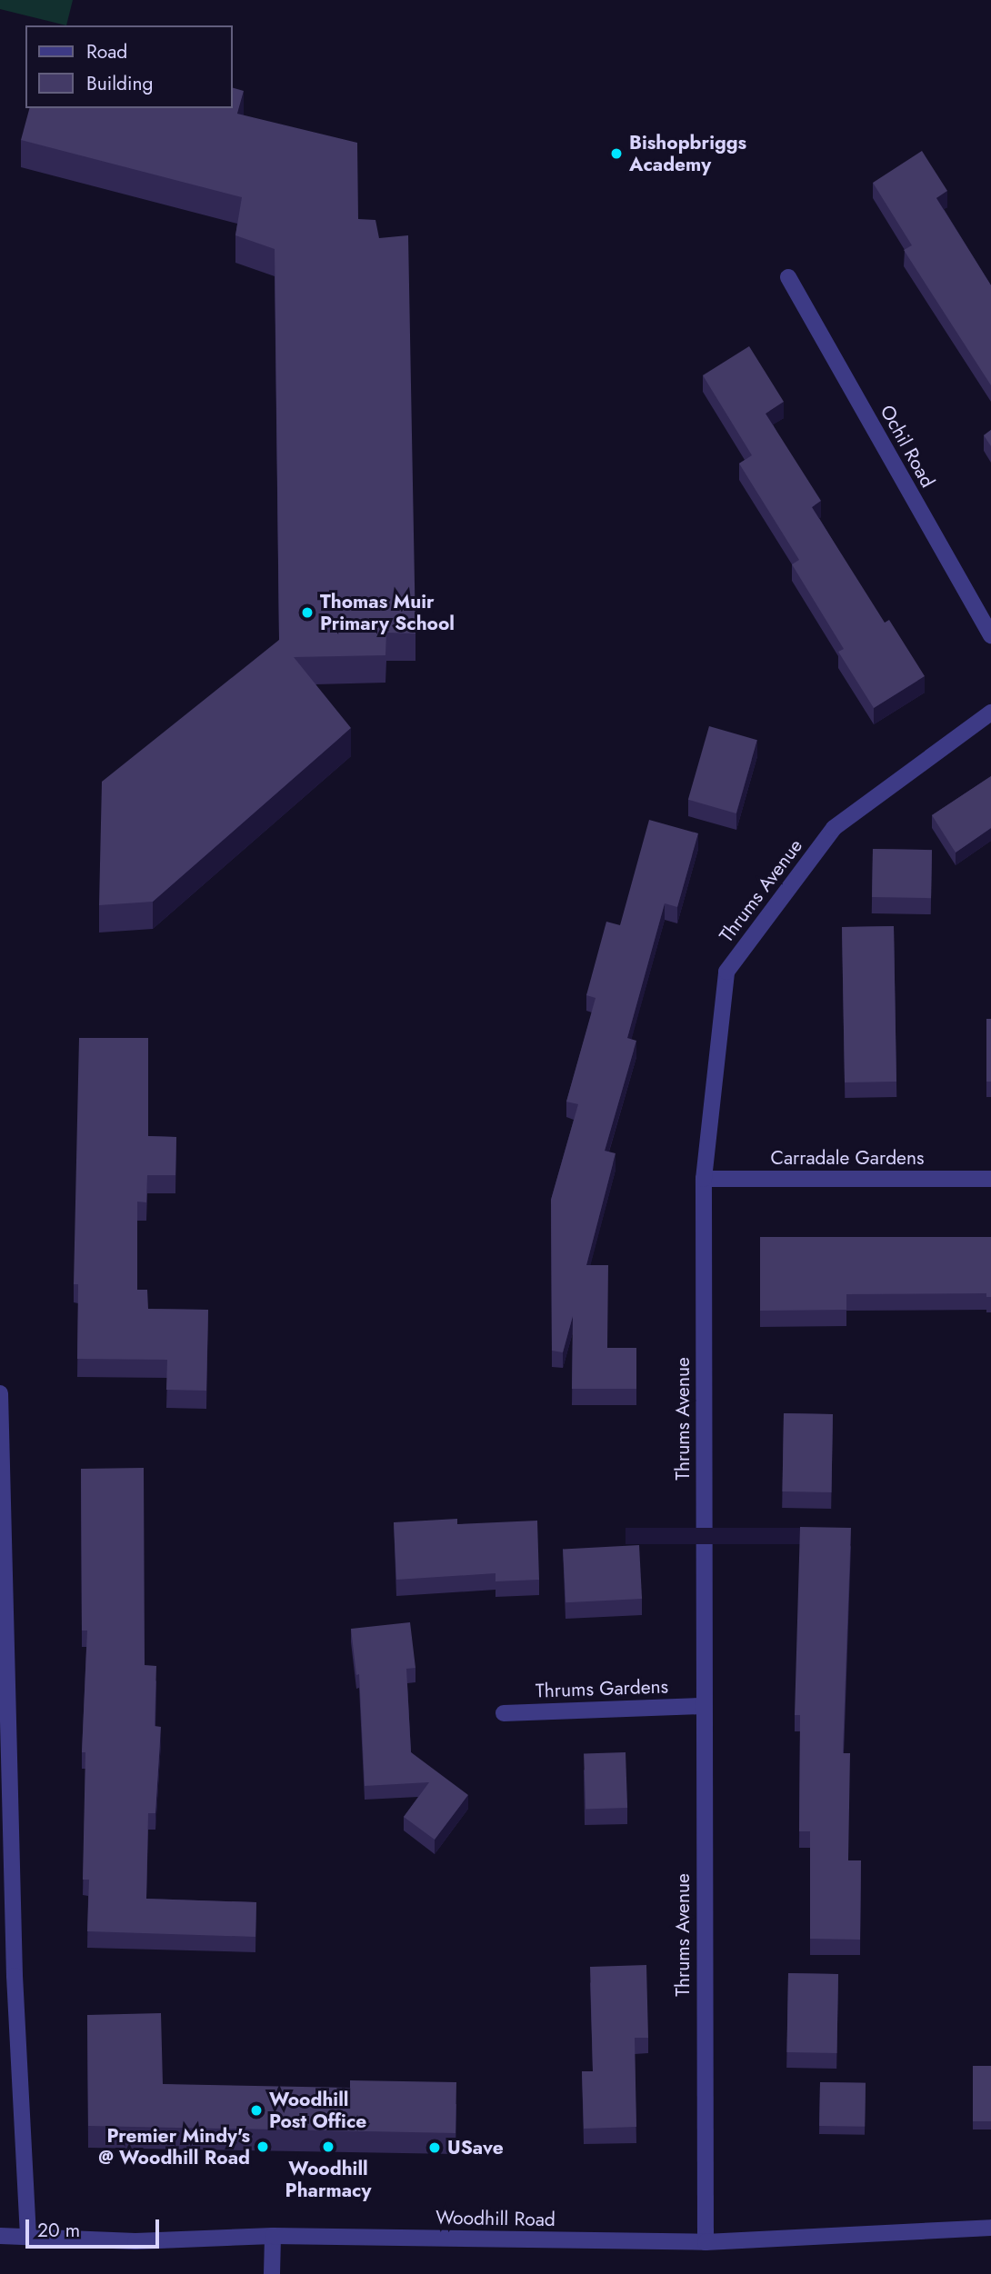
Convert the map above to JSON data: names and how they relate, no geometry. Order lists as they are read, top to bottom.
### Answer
{
  "streets": {
    "street": [
      "Ochil Road",
      "Thrums Avenue",
      "Carradale Gardens",
      "Thrums Gardens",
      "Woodhill Road"
    ]
  },
  "crossings": [
    ["Thrums Avenue", "Carradale Gardens"],
    ["Thrums Avenue", "Thrums Gardens"],
    ["Thrums Avenue", "Woodhill Road"]
  ],
  "places": [
    "Bishopbriggs Academy",
    "Thomas Muir Primary School",
    "Woodhill Post Office",
    "Premier Mindy's @ Woodhill Road",
    "Woodhill Pharmacy",
    "USave"
  ],
  "legend": ["Road", "Building"],
  "scale_bar": "20 m"
}
